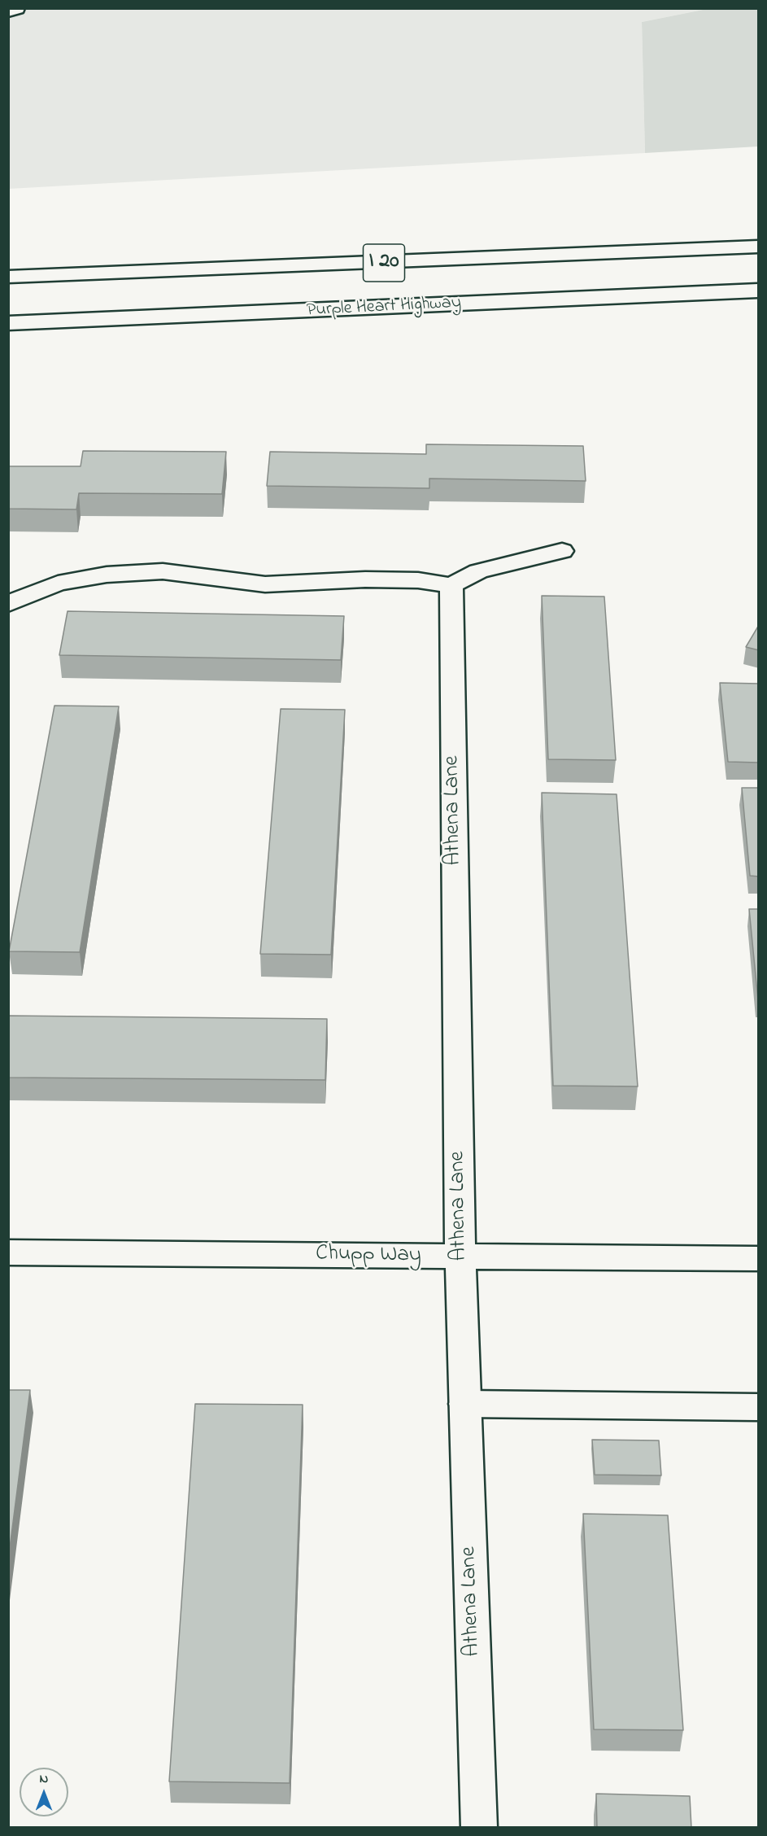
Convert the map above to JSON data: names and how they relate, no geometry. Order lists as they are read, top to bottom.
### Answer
{
  "streets": {
    "main road": [
      "I 20",
      "Purple Heart Highway",
      "Athena Lane",
      "Chupp Way"
    ]
  },
  "crossings": [
    ["Athena Lane", "Chupp Way"]
  ],
  "north": "top"
}
